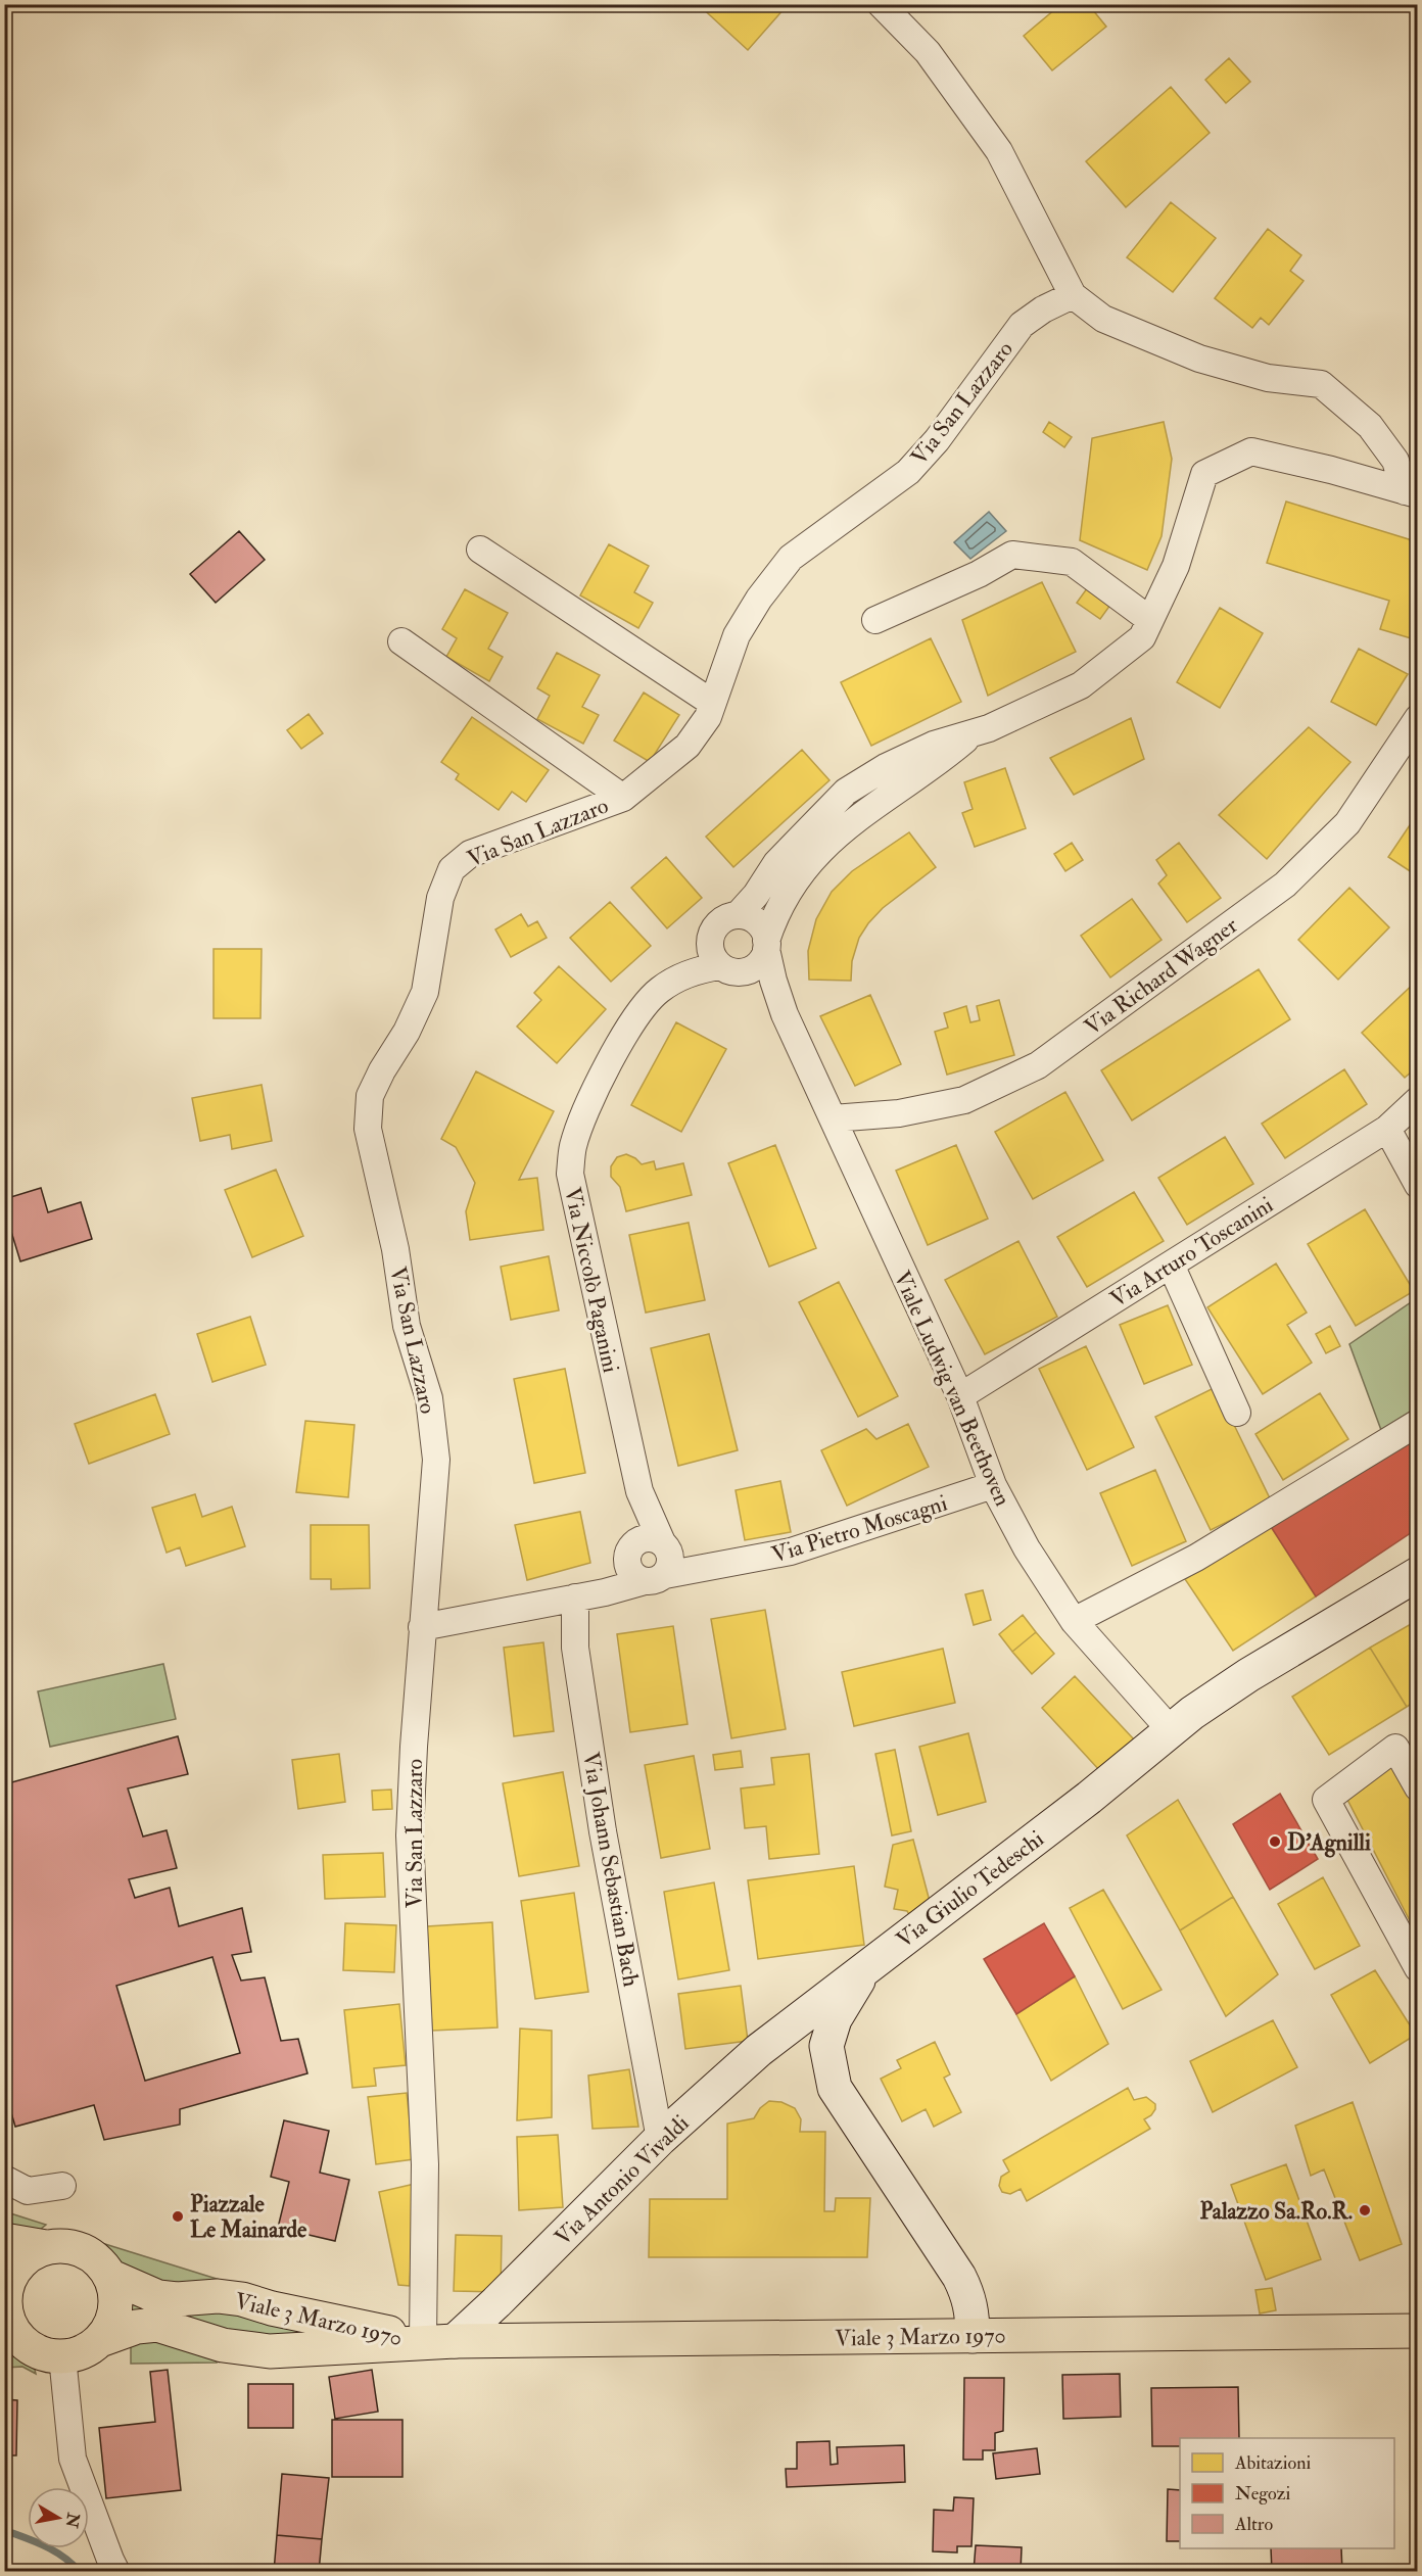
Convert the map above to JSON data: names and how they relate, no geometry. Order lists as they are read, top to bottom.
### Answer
{
  "streets": {
    "main road": ["Viale 3 Marzo 1970"],
    "street": [
      "Via San Lazzaro",
      "Via Richard Wagner",
      "Via Arturo Toscanini",
      "Via Niccolò Paganini",
      "Viale Ludwig van Beethoven",
      "Via Pietro Moscagni",
      "Via Johann Sebastian Bach",
      "Via Giulio Tedeschi",
      "Via Antonio Vivaldi"
    ]
  },
  "crossings": [
    ["Via San Lazzaro", "Via Pietro Moscagni"],
    ["Via San Lazzaro", "Via Antonio Vivaldi"],
    ["Via San Lazzaro", "Viale 3 Marzo 1970"],
    ["Via Richard Wagner", "Viale Ludwig van Beethoven"],
    ["Via Arturo Toscanini", "Viale Ludwig van Beethoven"],
    ["Via Niccolò Paganini", "Viale Ludwig van Beethoven"],
    ["Via Niccolò Paganini", "Via Pietro Moscagni"],
    ["Viale Ludwig van Beethoven", "Via Pietro Moscagni"],
    ["Viale Ludwig van Beethoven", "Via Giulio Tedeschi"],
    ["Via Pietro Moscagni", "Via Johann Sebastian Bach"],
    ["Via Johann Sebastian Bach", "Via Antonio Vivaldi"],
    ["Via Giulio Tedeschi", "Via Antonio Vivaldi"],
    ["Via Giulio Tedeschi", "Viale 3 Marzo 1970"],
    ["Via Antonio Vivaldi", "Viale 3 Marzo 1970"]
  ],
  "places": ["D'Agnilli", "Palazzo Sa.Ro.R.", "Piazzale Le Mainarde"],
  "legend": ["Abitazioni", "Negozi", "Altro"],
  "north": "right"
}
